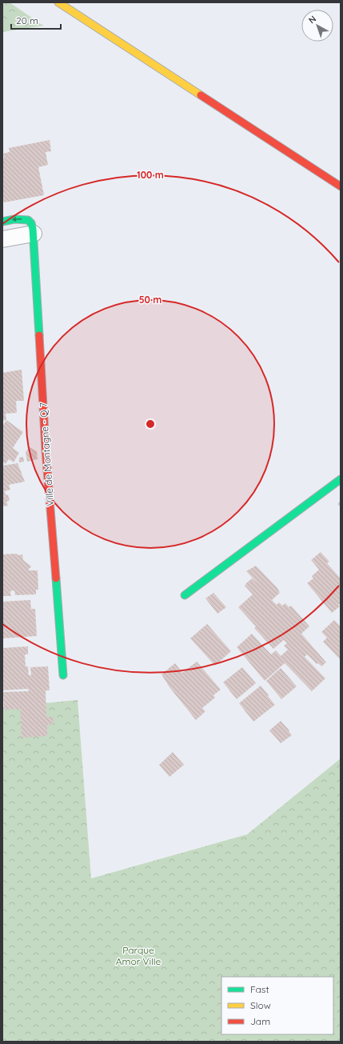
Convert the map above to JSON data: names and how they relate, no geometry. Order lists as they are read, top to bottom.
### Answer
{
  "streets": {
    "street": ["Ville de Montagne - Q 7"]
  },
  "parks": ["Parque Amor Ville"],
  "legend": ["Fast", "Slow", "Jam"],
  "scale_bar": "20 m",
  "north": "top left",
  "rings": ["100 m", "50 m"]
}
